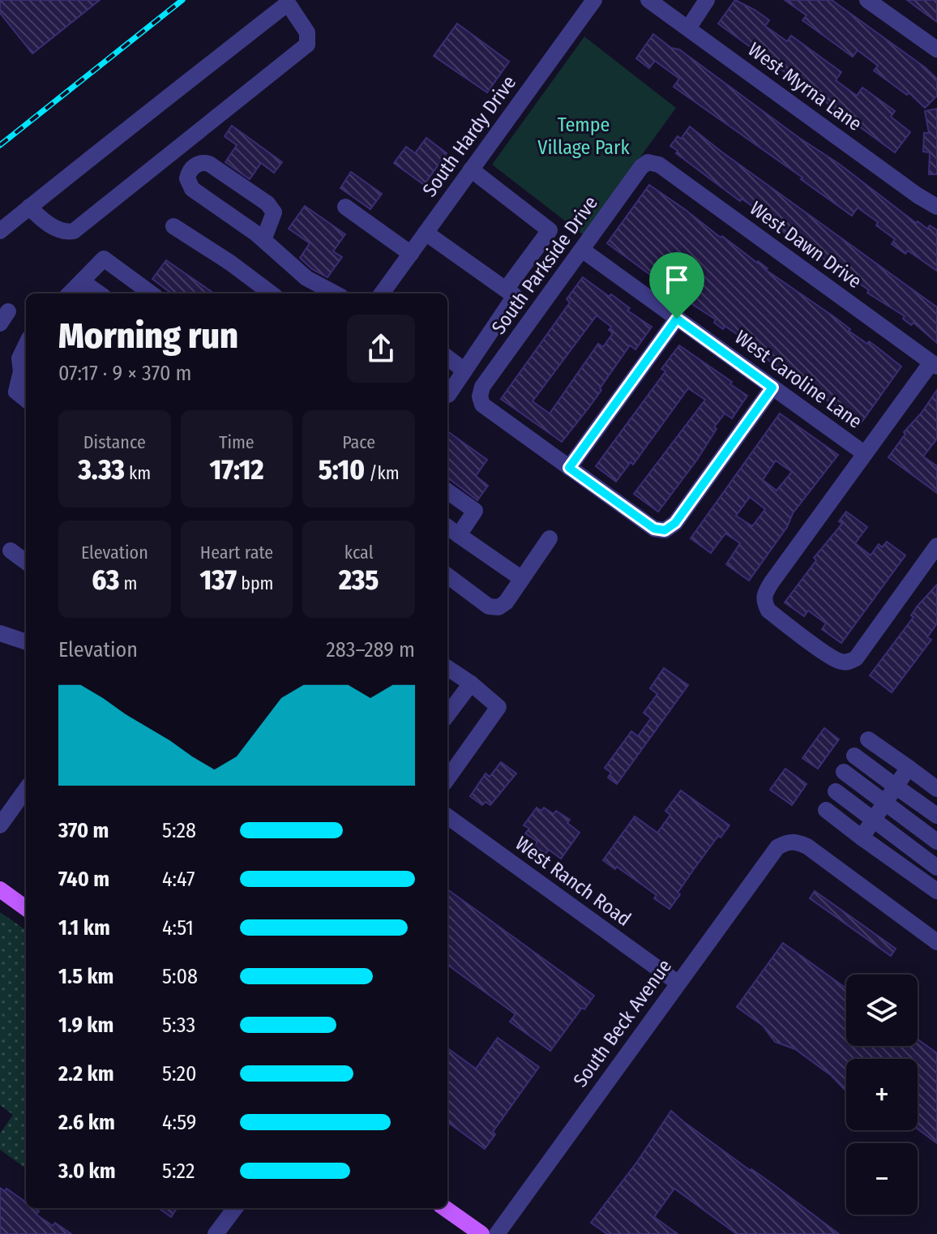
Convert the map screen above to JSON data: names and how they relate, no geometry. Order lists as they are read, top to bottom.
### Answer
{
  "streets": {
    "street": [
      "West Myrna Lane",
      "South Hardy Drive",
      "West Dawn Drive",
      "South Parkside Drive",
      "West Caroline Lane",
      "West Ranch Road",
      "South Beck Avenue"
    ]
  },
  "crossings": [
    ["West Dawn Drive", "South Parkside Drive"],
    ["South Parkside Drive", "West Caroline Lane"],
    ["West Ranch Road", "South Beck Avenue"]
  ],
  "parks": ["Tempe Village Park"],
  "page": {
    "heading": ["Morning run", "07:17 · 9 × 370 m"],
    "stats": [
      ["Distance", "3.33 km"],
      ["Time", "17:12"],
      ["Pace", "5:10 /km"],
      ["Elevation", "63 m"],
      ["Heart rate", "137 bpm"],
      ["kcal", "235"]
    ],
    "chart": ["Elevation", "283–289 m"],
    "list": [
      {
        "name": "370 m",
        "note": "5:28"
      },
      {
        "name": "740 m",
        "note": "4:47"
      },
      {
        "name": "1.1 km",
        "note": "4:51"
      },
      {
        "name": "1.5 km",
        "note": "5:08"
      },
      {
        "name": "1.9 km",
        "note": "5:33"
      },
      {
        "name": "2.2 km",
        "note": "5:20"
      },
      {
        "name": "2.6 km",
        "note": "4:59"
      },
      {
        "name": "3.0 km",
        "note": "5:22"
      }
    ],
    "map_buttons": ["+", "−"]
  }
}
